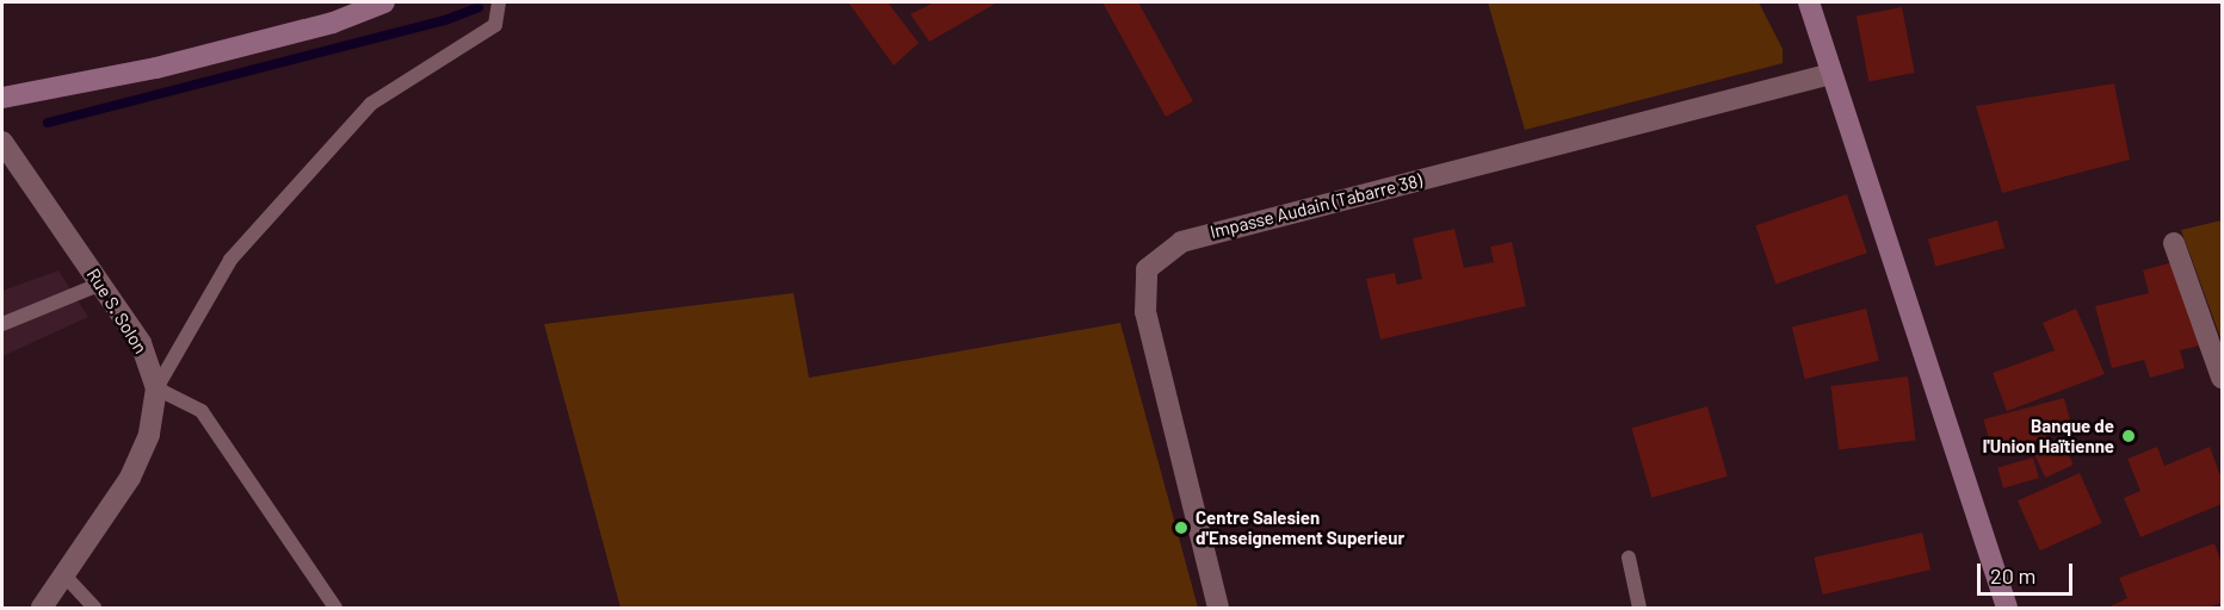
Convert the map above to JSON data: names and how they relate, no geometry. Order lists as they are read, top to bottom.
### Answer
{
  "streets": {
    "street": ["Impasse Audain (Tabarre 38)", "Rue S. Solon"]
  },
  "places": ["Banque de l'Union Haïtienne", "Centre Salesien d'Enseignement Superieur"],
  "scale_bar": "20 m"
}
